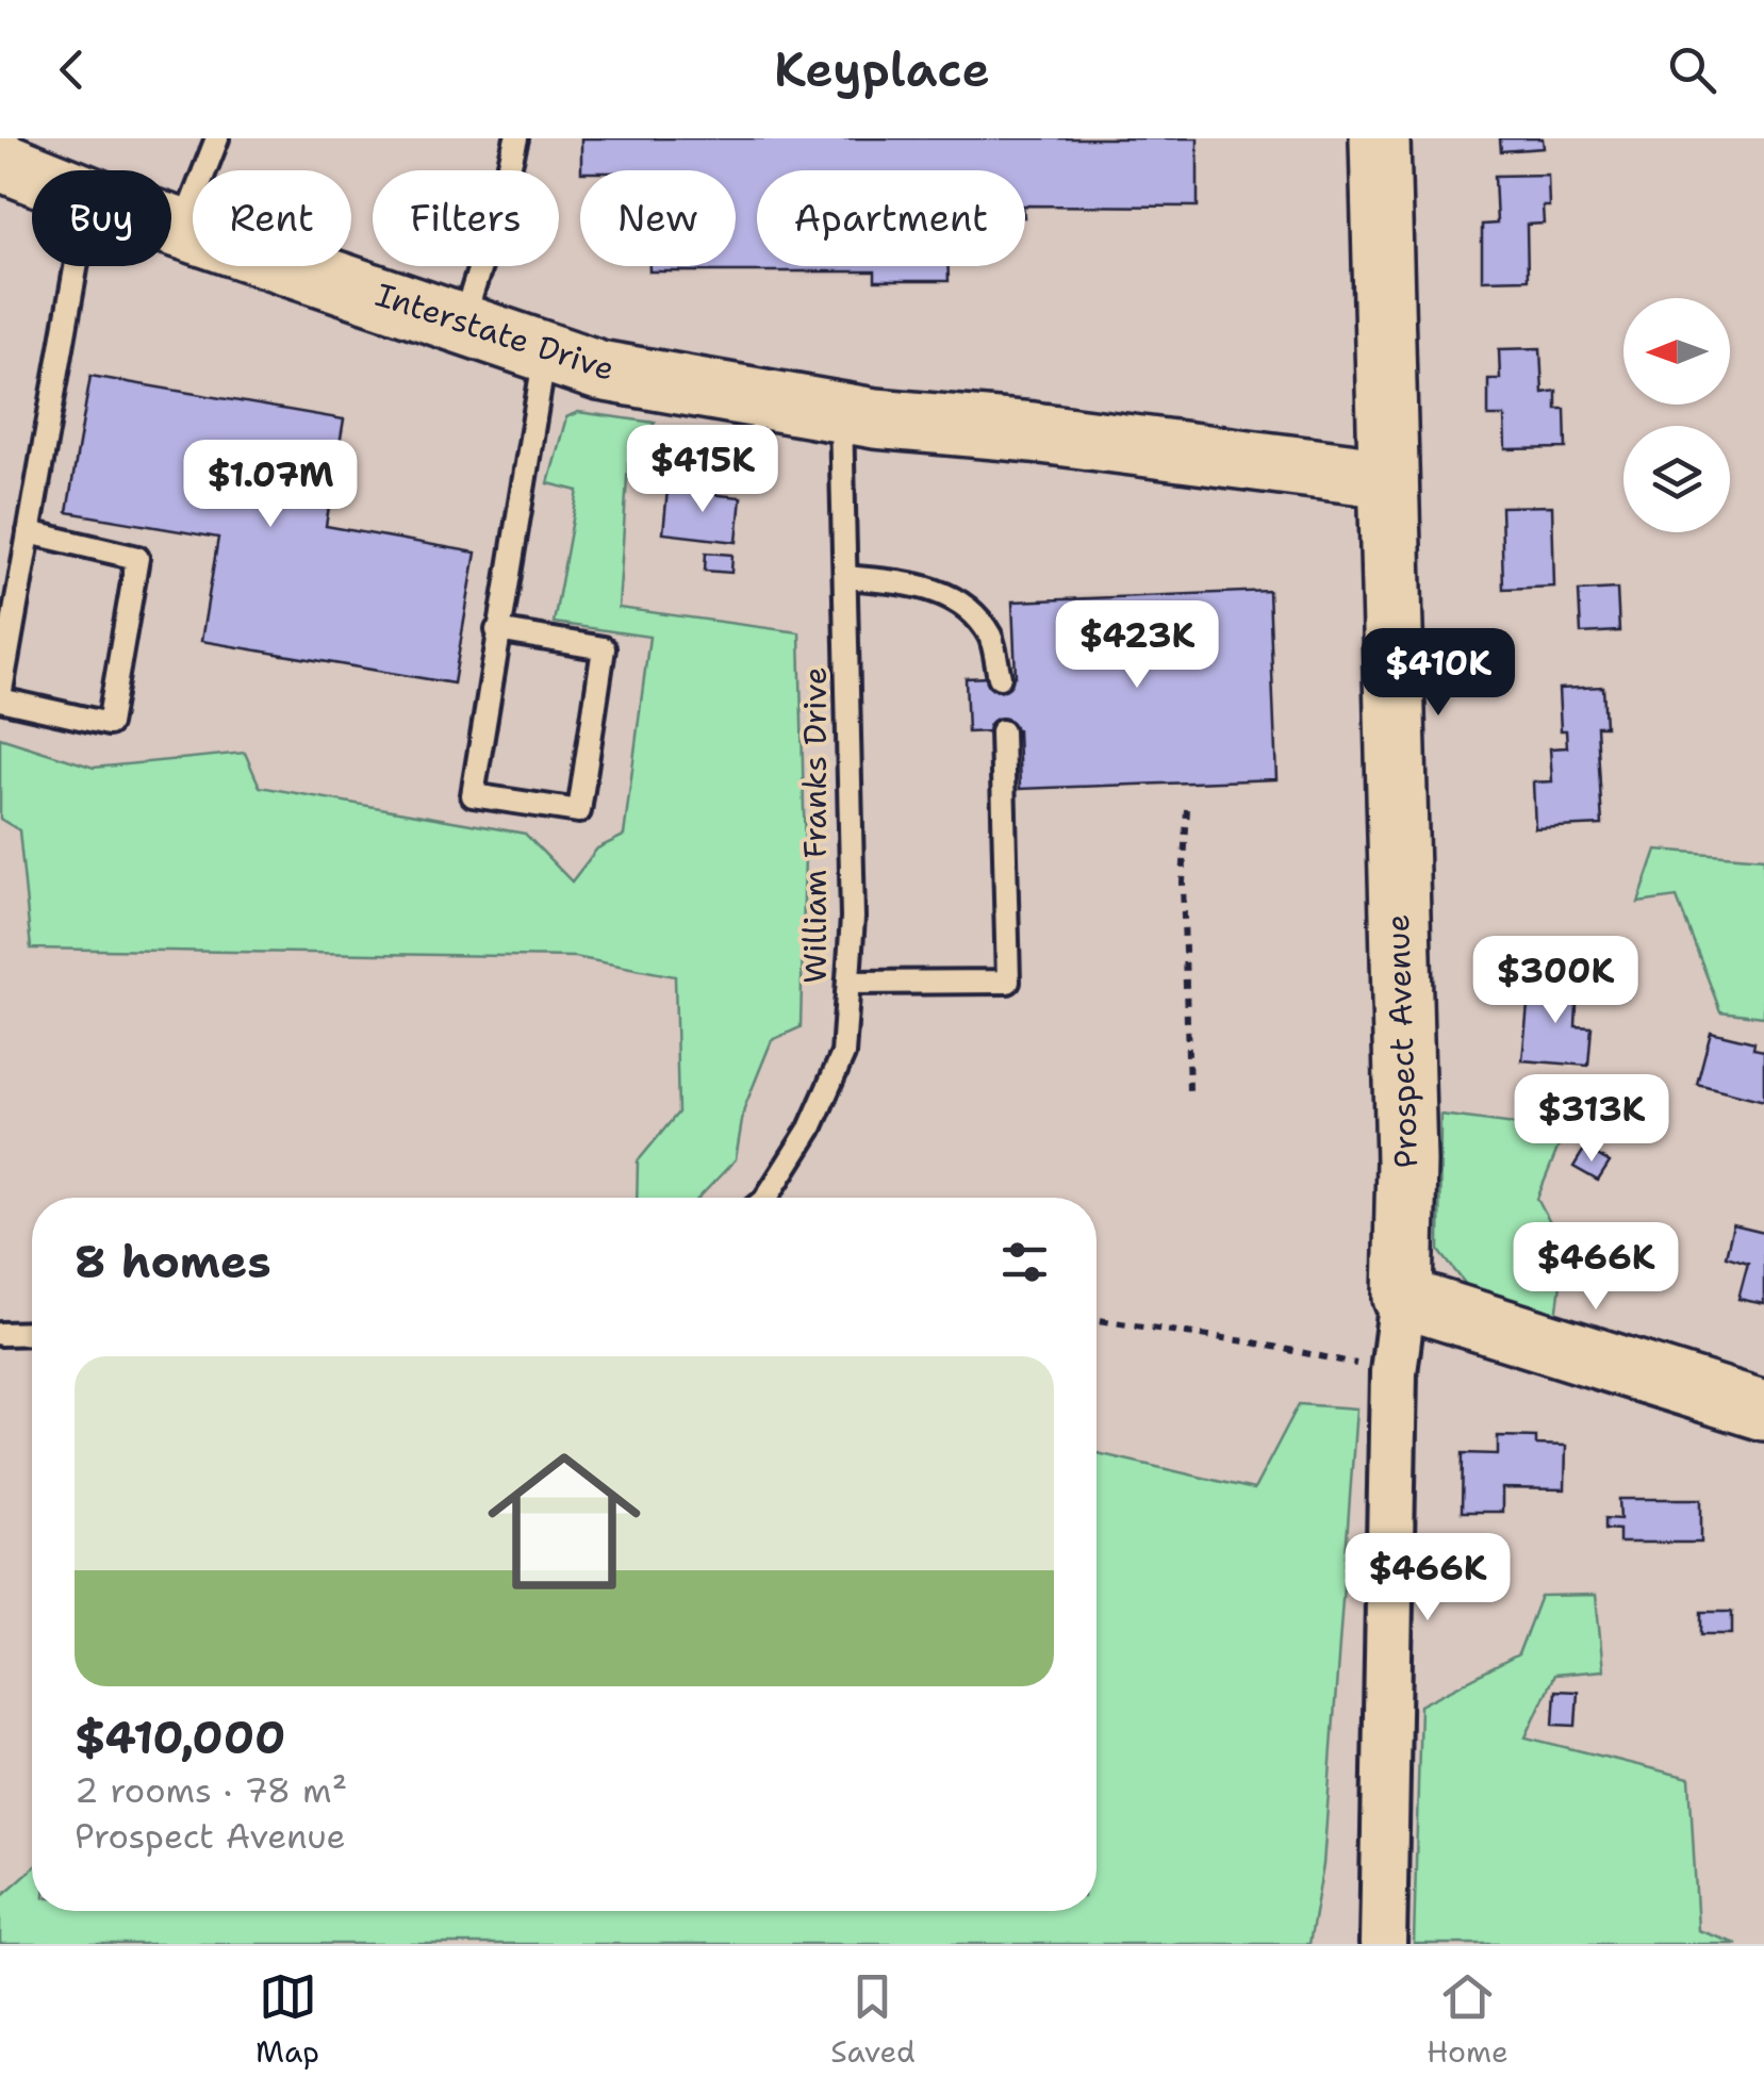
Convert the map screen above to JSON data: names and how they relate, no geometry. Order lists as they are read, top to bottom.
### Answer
{
  "streets": {
    "street": ["Interstate Drive", "Prospect Avenue"],
    "lane": ["William Franks Drive"]
  },
  "crossings": [
    ["Interstate Drive", "William Franks Drive"],
    ["Interstate Drive", "Prospect Avenue"]
  ],
  "north": "left",
  "page": {
    "header": "Keyplace",
    "chip": [
      "Buy",
      "Rent",
      "Filters",
      "New",
      "Apartment"
    ],
    "price": [
      "$415K",
      "$1.07M",
      "$423K",
      "$410K",
      "$300K",
      "$313K",
      "$466K",
      "$466K"
    ],
    "heading": "8 homes",
    "list": [
      {
        "name": "$410,000",
        "note": "2 rooms · 78 m² · Prospect Avenue"
      }
    ],
    "tabs": ["Map", "Saved", "Home"]
  }
}
